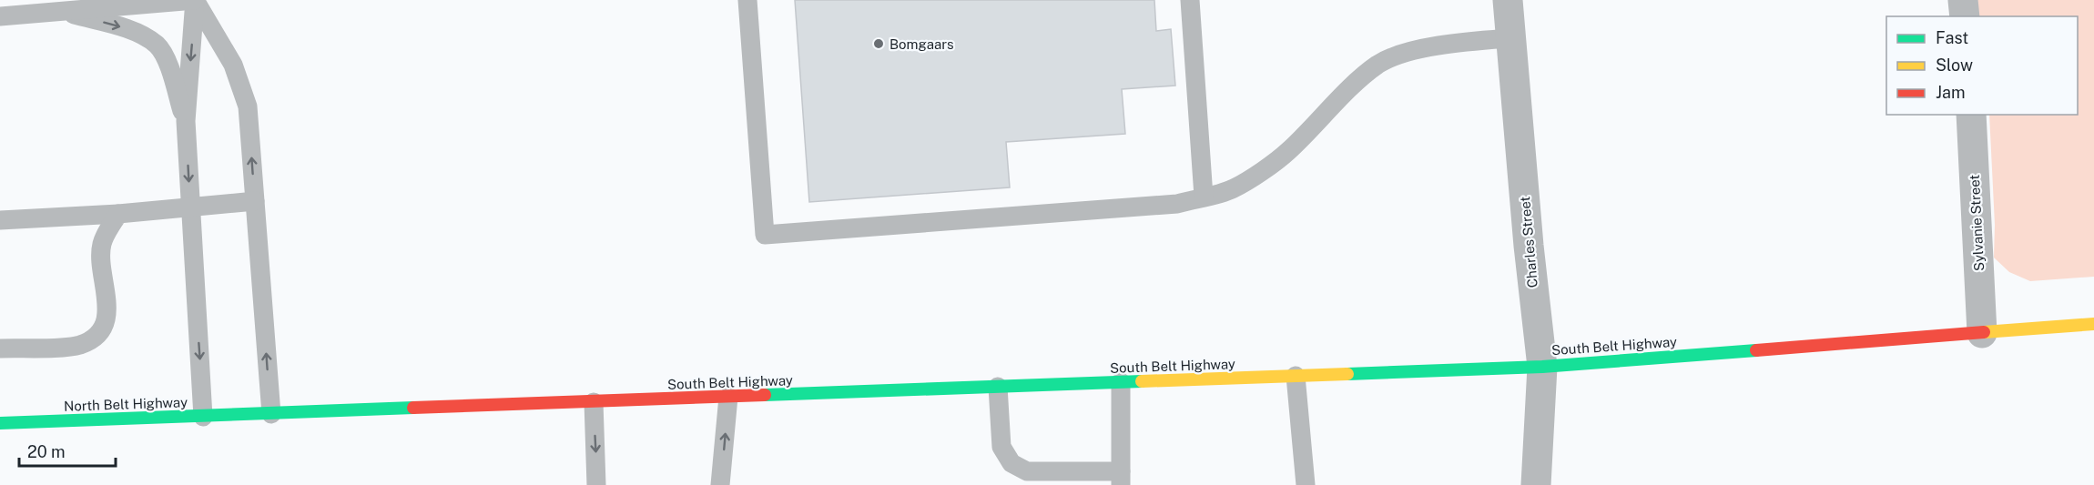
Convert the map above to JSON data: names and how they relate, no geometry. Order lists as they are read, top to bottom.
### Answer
{
  "streets": {
    "main road": ["South Belt Highway", "North Belt Highway"],
    "street": ["Sylvanie Street", "Charles Street"]
  },
  "crossings": [
    ["Sylvanie Street", "South Belt Highway"],
    ["Charles Street", "South Belt Highway"],
    ["South Belt Highway", "North Belt Highway"]
  ],
  "places": ["Bomgaars"],
  "legend": ["Fast", "Slow", "Jam"],
  "scale_bar": "20 m"
}
